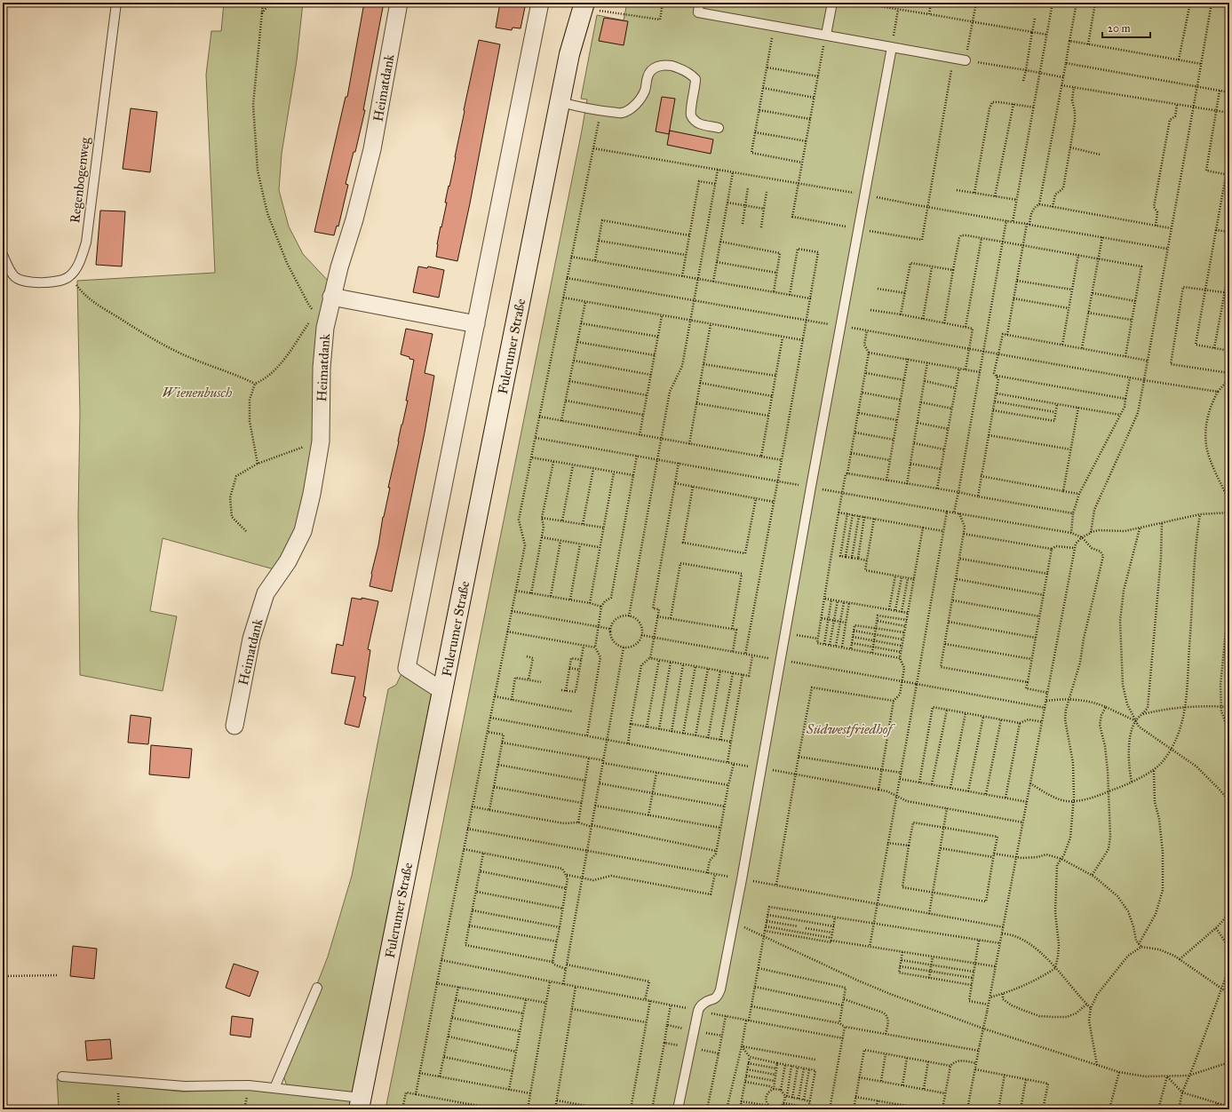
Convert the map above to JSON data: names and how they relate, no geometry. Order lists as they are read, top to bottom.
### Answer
{
  "streets": {
    "main road": ["Fulerumer Straße"],
    "street": ["Heimatdank"],
    "lane": ["Regenbogenweg"]
  },
  "parks": ["Wienenbusch", "Südwestfriedhof"],
  "scale_bar": "20 m"
}
